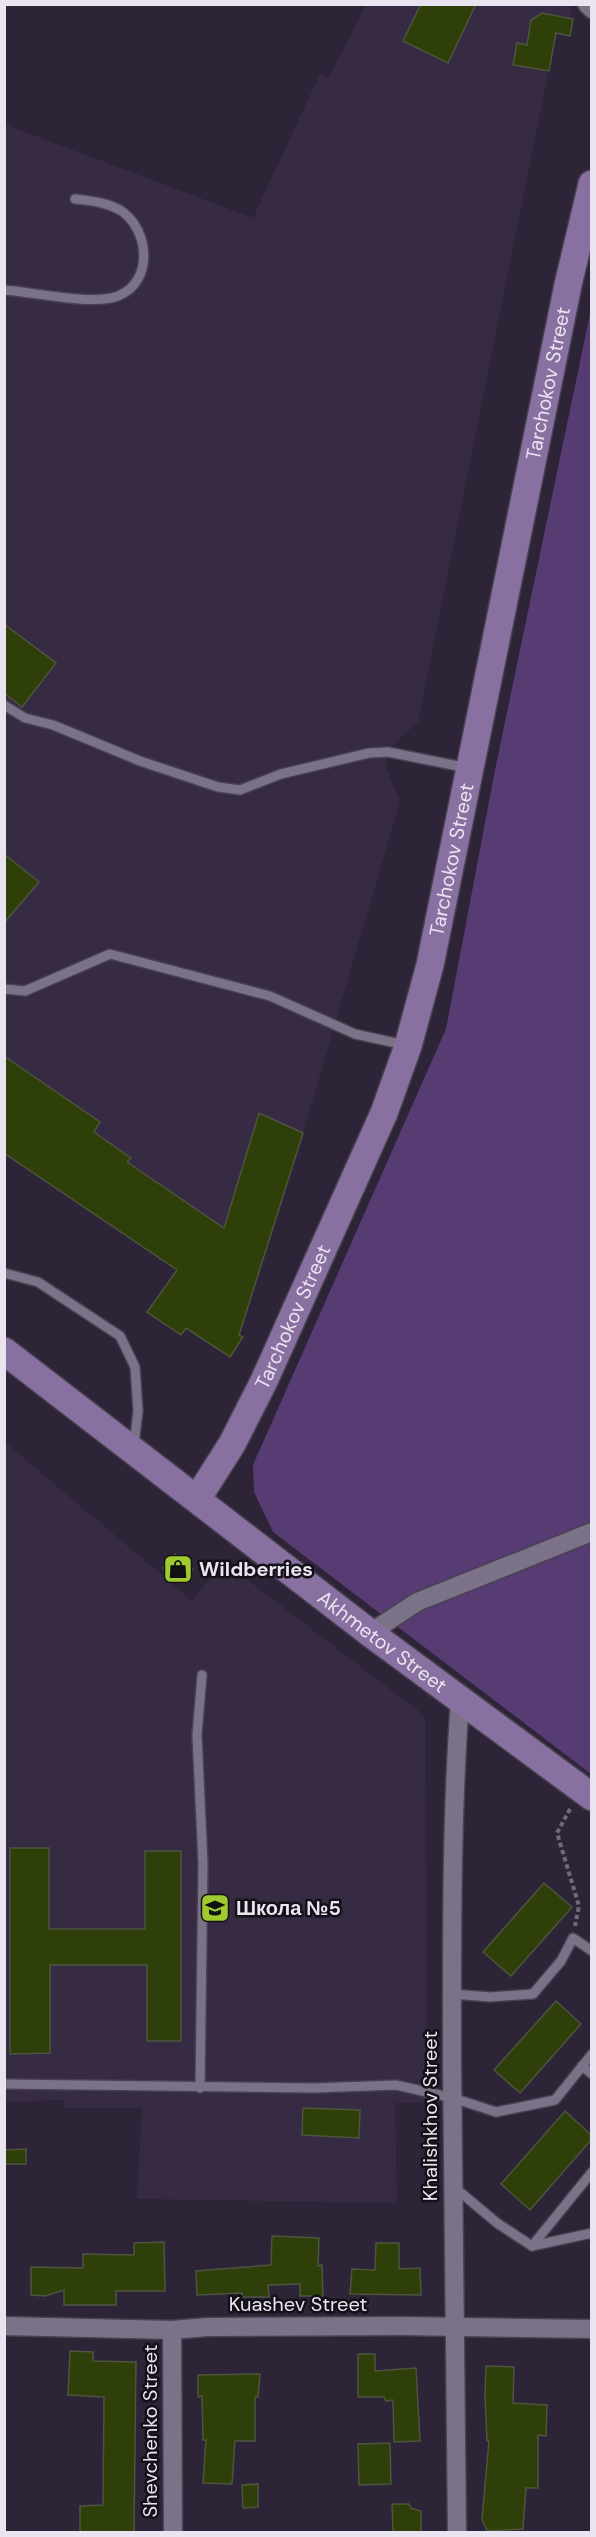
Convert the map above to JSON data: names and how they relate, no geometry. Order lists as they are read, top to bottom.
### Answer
{
  "streets": {
    "main road": ["Tarchokov Street", "Akhmetov Street"],
    "street": ["Khalishkhov Street", "Kuashev Street", "Shevchenko Street"]
  },
  "crossings": [
    ["Tarchokov Street", "Akhmetov Street"],
    ["Akhmetov Street", "Khalishkhov Street"],
    ["Khalishkhov Street", "Kuashev Street"],
    ["Kuashev Street", "Shevchenko Street"]
  ],
  "places": {
    "shop": ["Wildberries"],
    "school or university": ["Школа №5"]
  }
}
